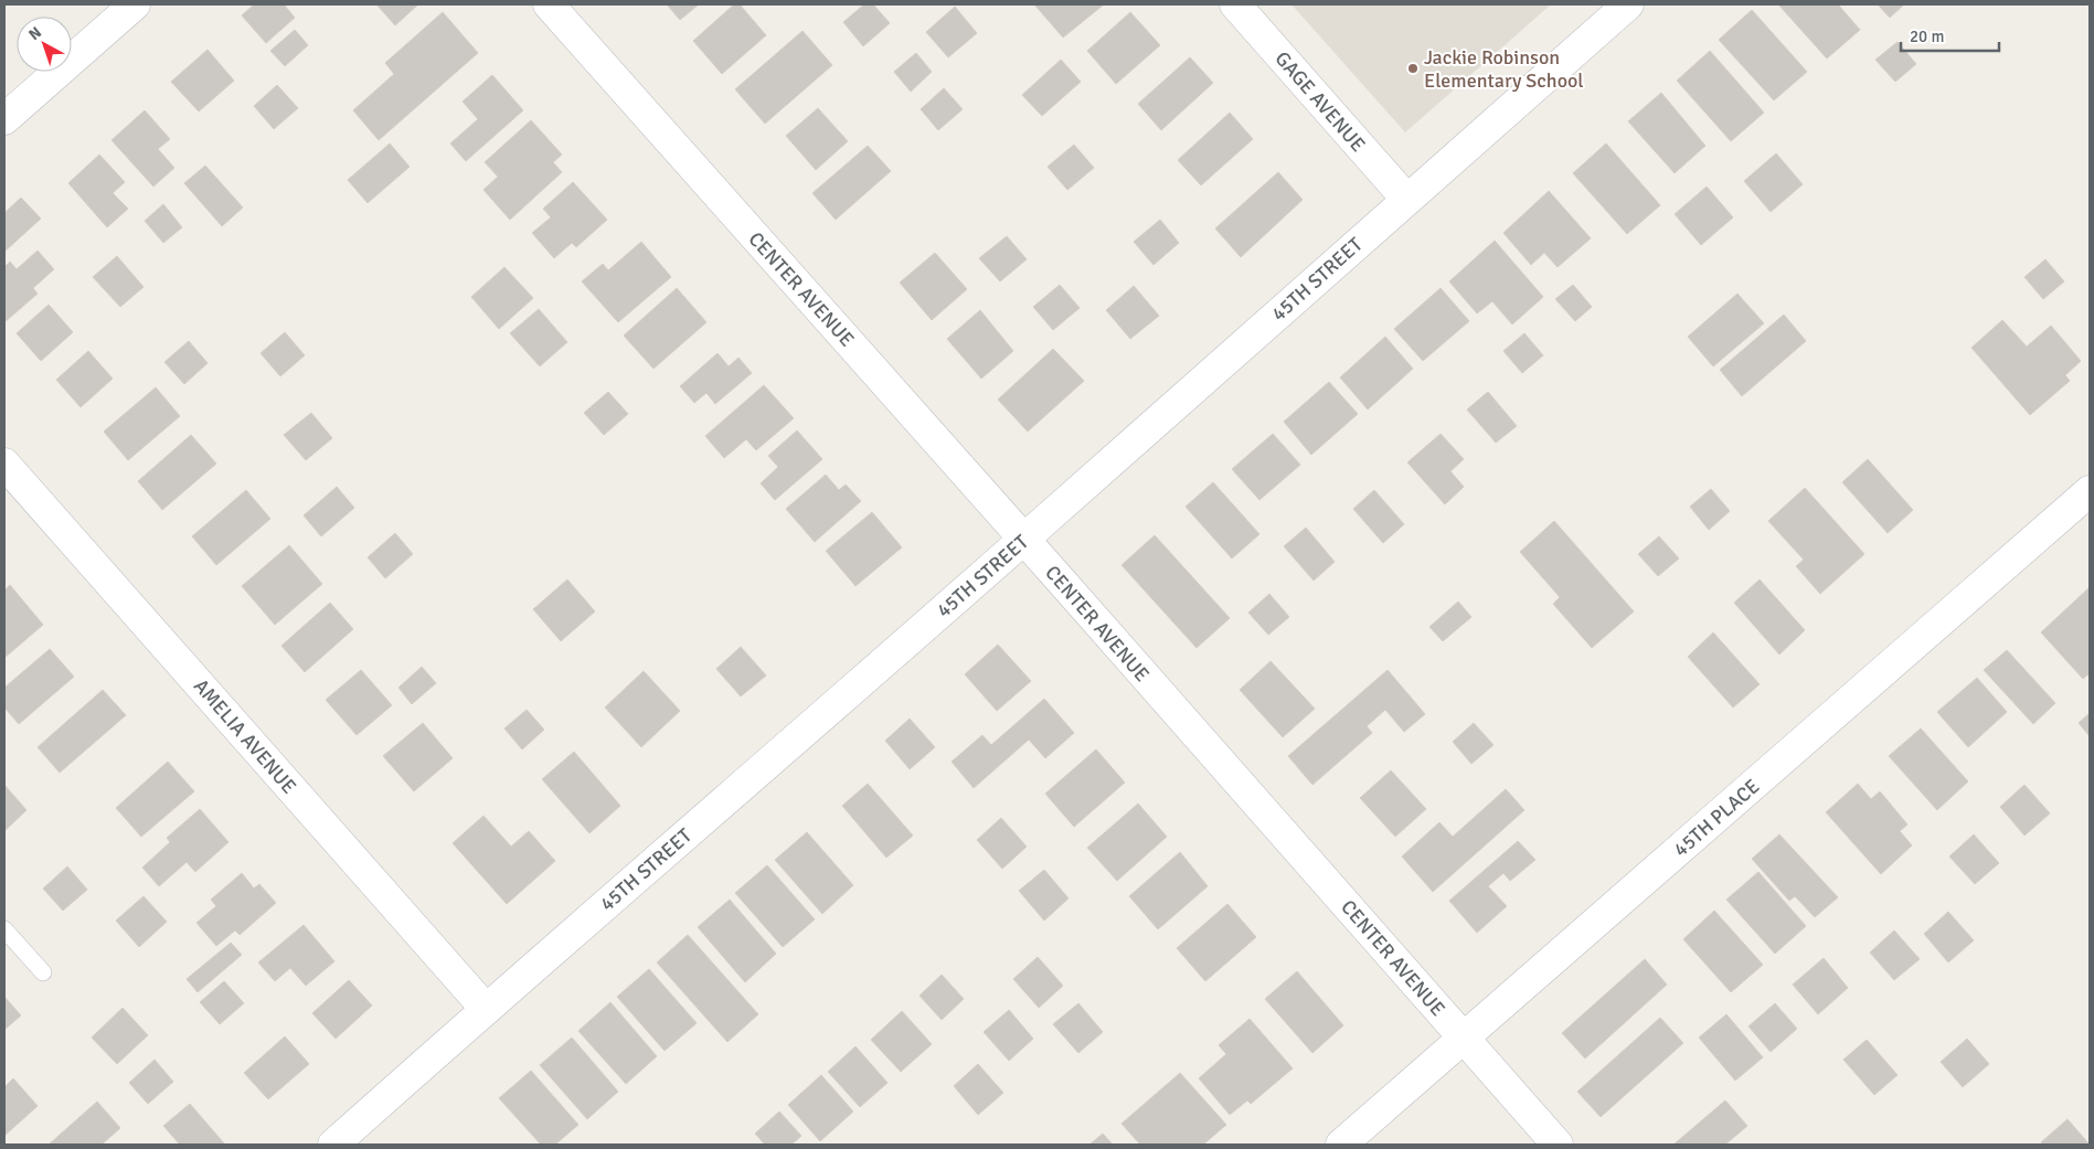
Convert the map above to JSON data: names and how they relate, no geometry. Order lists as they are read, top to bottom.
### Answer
{
  "streets": {
    "street": [
      "GAGE AVENUE",
      "45TH STREET",
      "CENTER AVENUE",
      "AMELIA AVENUE",
      "45TH PLACE"
    ]
  },
  "crossings": [
    ["GAGE AVENUE", "45TH STREET"],
    ["45TH STREET", "CENTER AVENUE"],
    ["45TH STREET", "AMELIA AVENUE"],
    ["CENTER AVENUE", "45TH PLACE"]
  ],
  "places": ["Jackie Robinson Elementary School"],
  "scale_bar": "20 m",
  "north": "top left"
}
